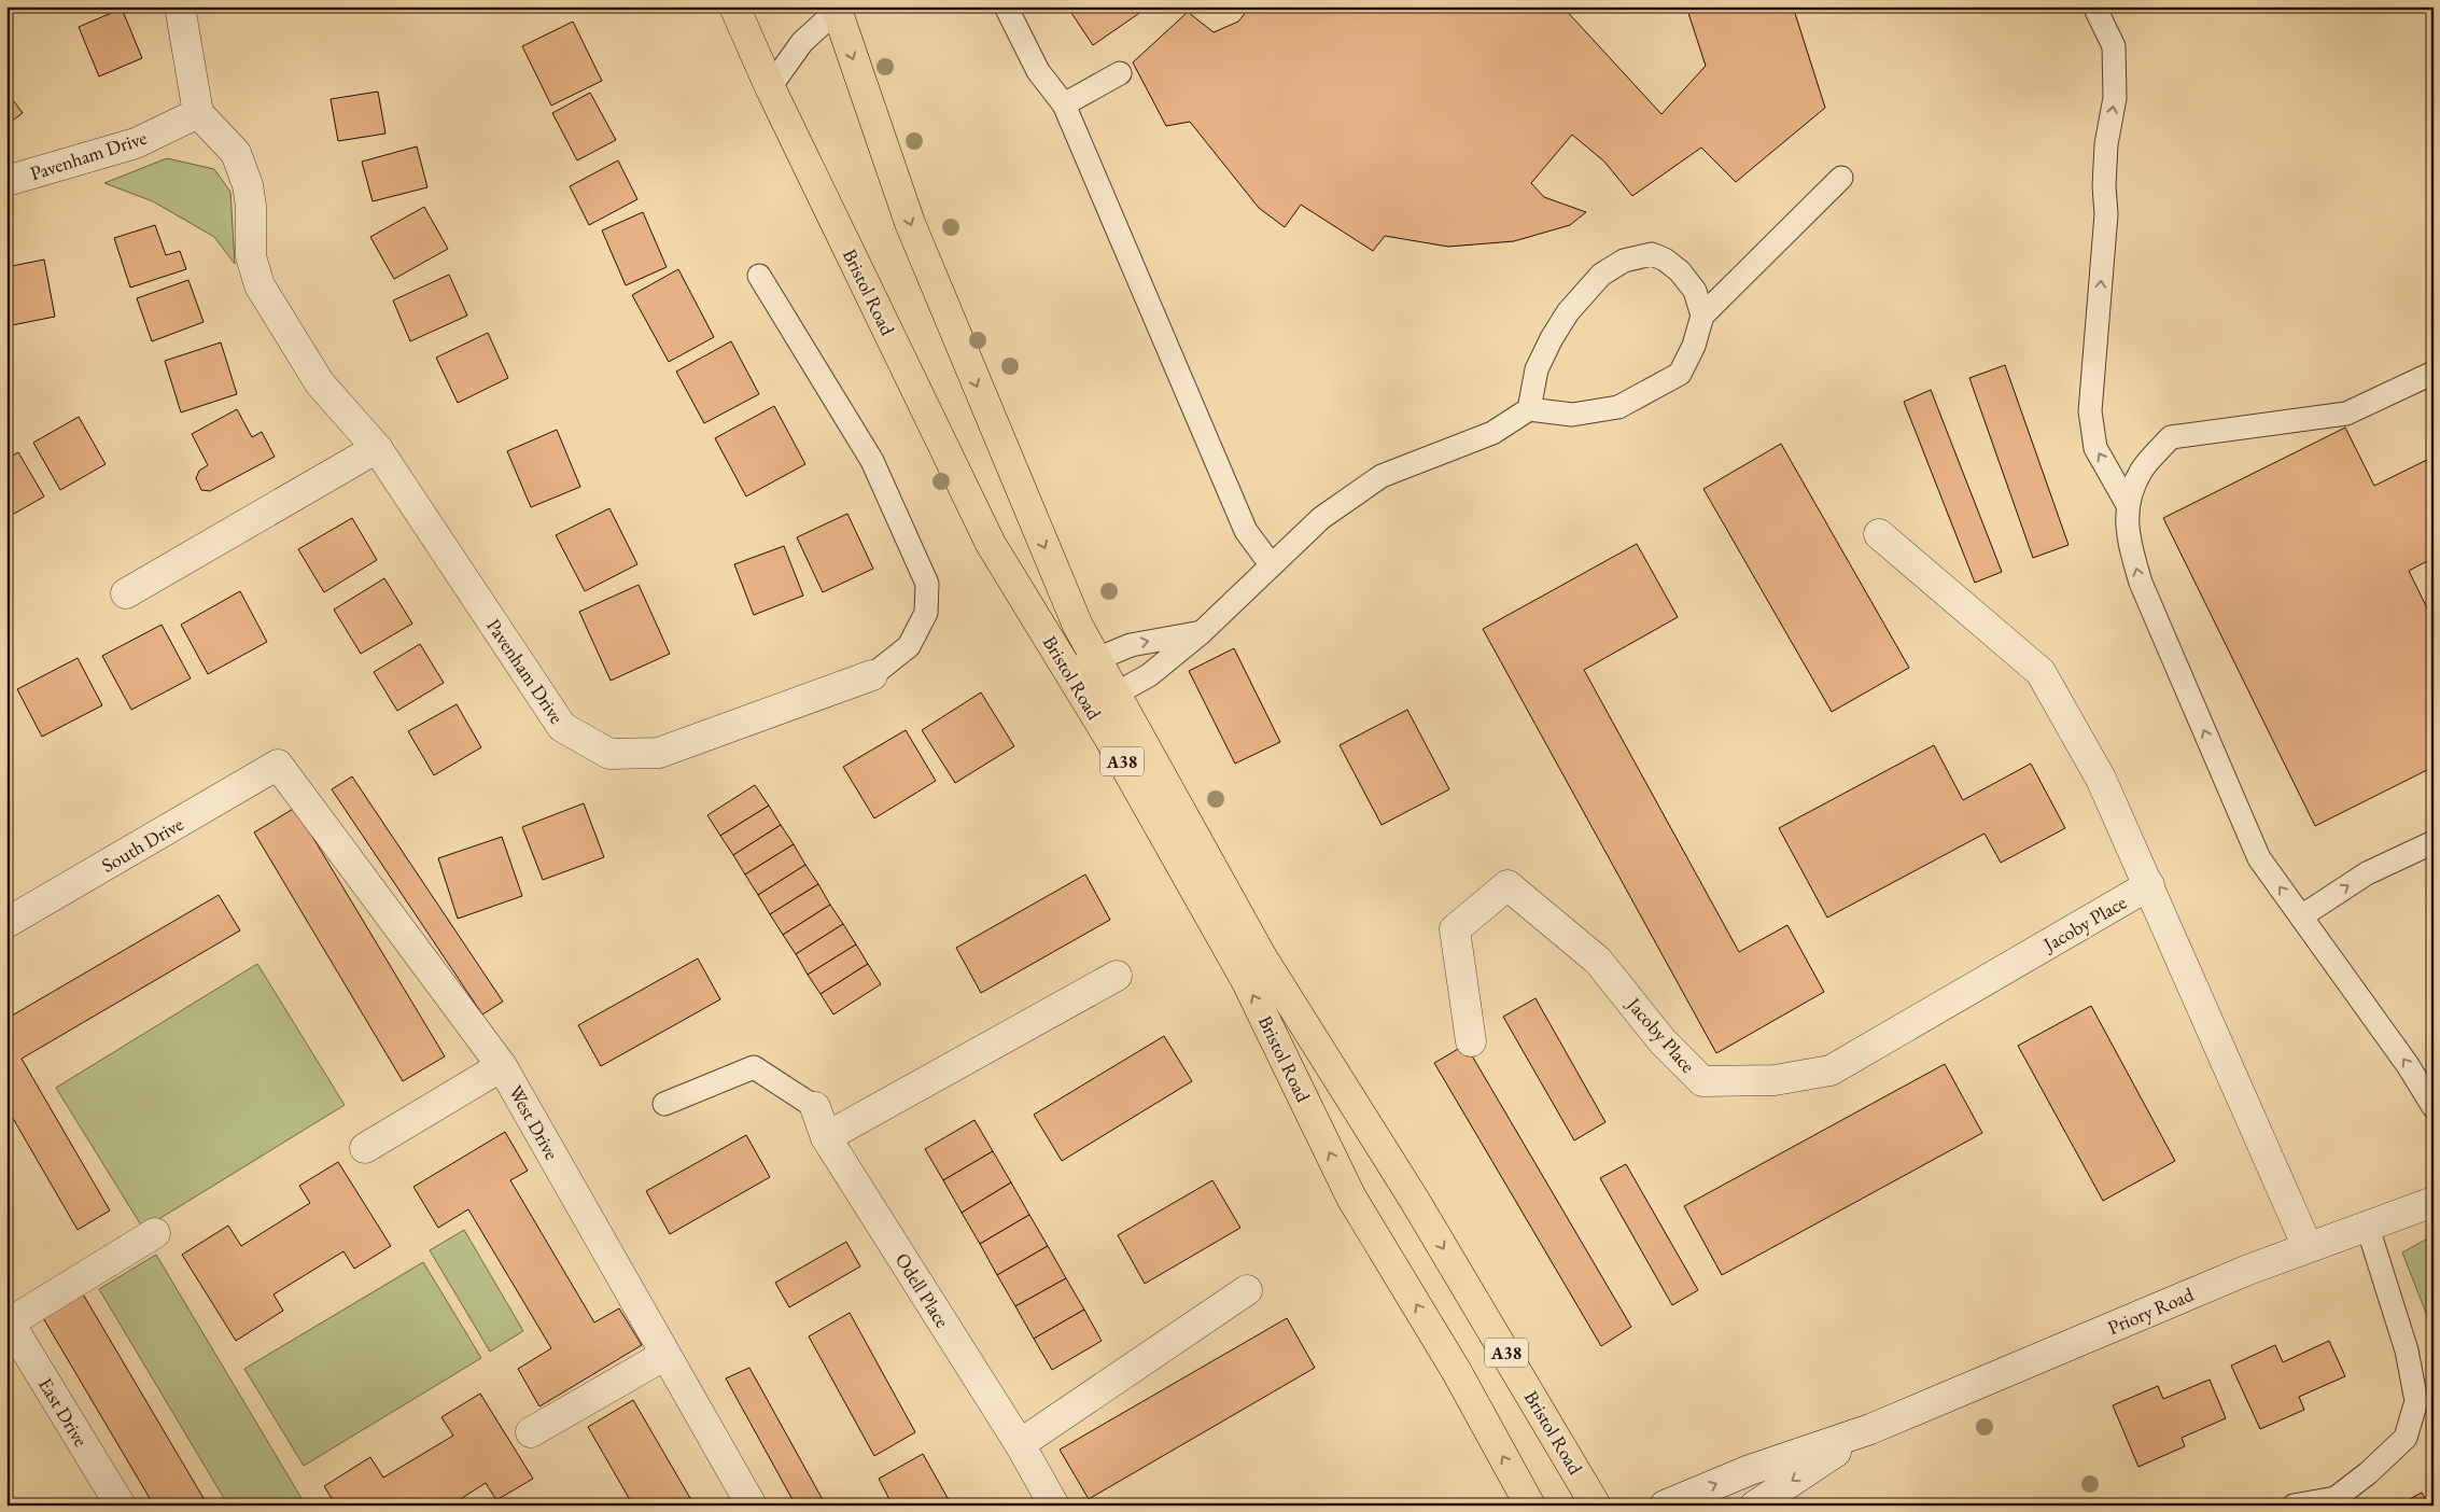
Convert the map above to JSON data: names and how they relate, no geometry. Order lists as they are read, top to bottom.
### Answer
{
  "streets": {
    "highway": ["Bristol Road", "A38"],
    "street": [
      "Pavenham Drive",
      "South Drive",
      "Jacoby Place",
      "West Drive",
      "Odell Place",
      "Priory Road",
      "East Drive"
    ]
  },
  "crossings": [
    ["South Drive", "West Drive"],
    ["Jacoby Place", "Priory Road"]
  ]
}
